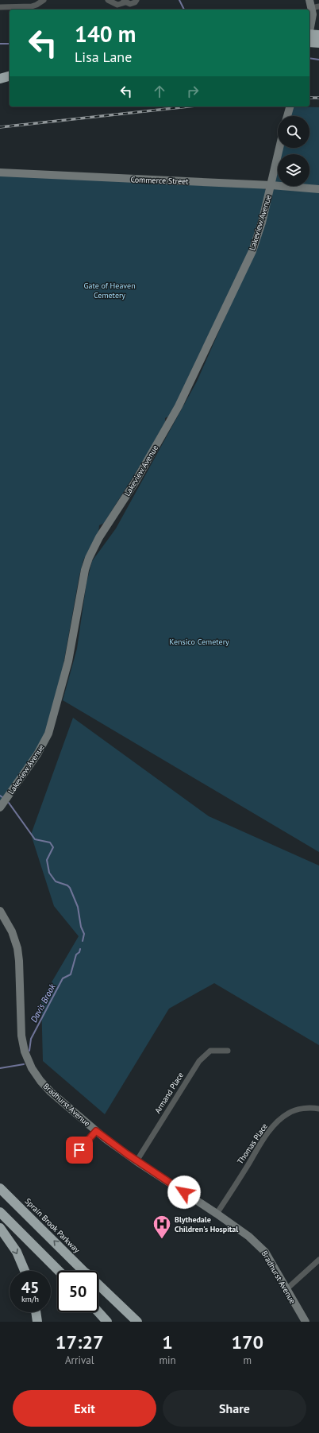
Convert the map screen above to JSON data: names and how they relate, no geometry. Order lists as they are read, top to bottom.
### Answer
{
  "streets": {
    "highway": ["Sprain Brook Parkway"],
    "street": [
      "Commerce Street",
      "Lakeview Avenue",
      "Armand Place",
      "Bradhurst Avenue",
      "Thomas Place"
    ]
  },
  "crossings": [
    ["Commerce Street", "Lakeview Avenue"],
    ["Armand Place", "Bradhurst Avenue"],
    ["Bradhurst Avenue", "Thomas Place"]
  ],
  "water": ["Davis Brook"],
  "parks": ["Gate of Heaven Cemetery", "Kensico Cemetery"],
  "places": {
    "hospital": ["Blythedale Children's Hospital"]
  },
  "page": {
    "turn": ["140 m", "Lisa Lane"],
    "speed": "45 km/h",
    "limit": "50",
    "eta": [
      "17:27",
      "Arrival",
      "1",
      "min",
      "170",
      "m"
    ],
    "buttons": ["Exit", "Share"]
  }
}
